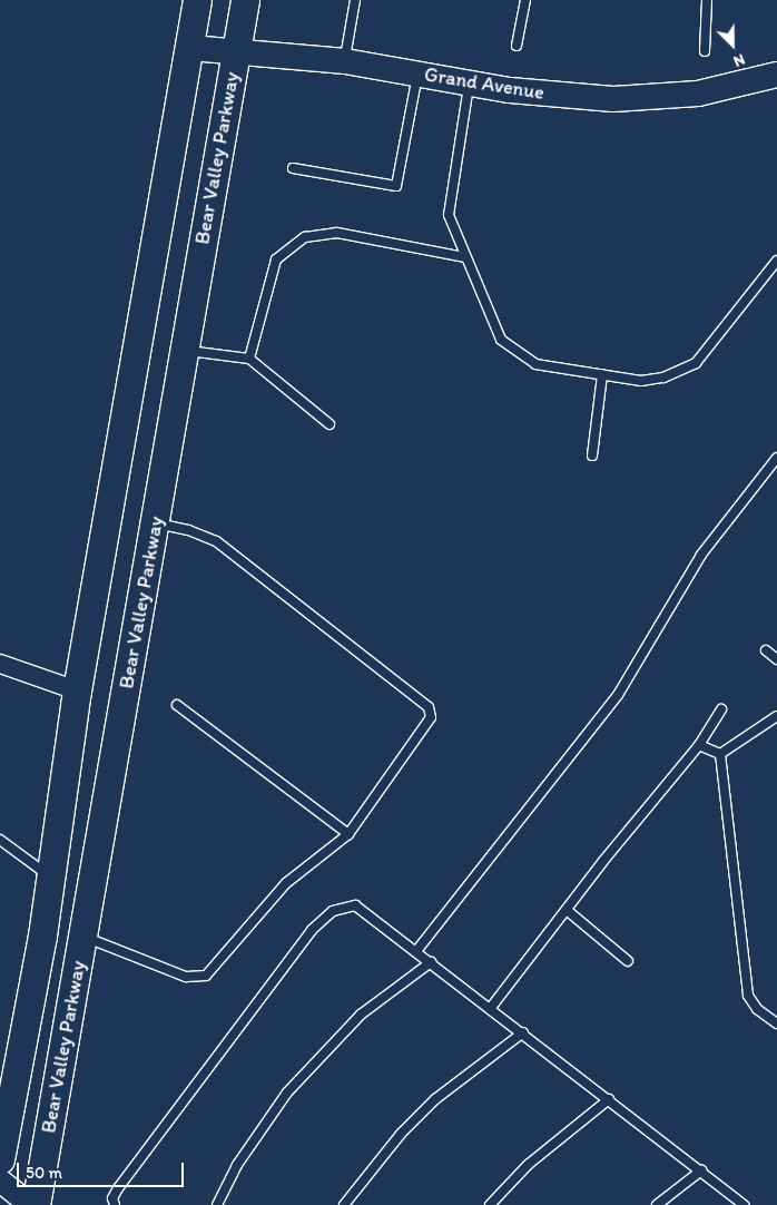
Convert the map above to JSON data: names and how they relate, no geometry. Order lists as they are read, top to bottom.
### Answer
{
  "streets": {
    "main road": ["Grand Avenue", "Bear Valley Parkway"]
  },
  "crossings": [
    ["Grand Avenue", "Bear Valley Parkway"]
  ],
  "scale_bar": "50 m",
  "north": "bottom right"
}
